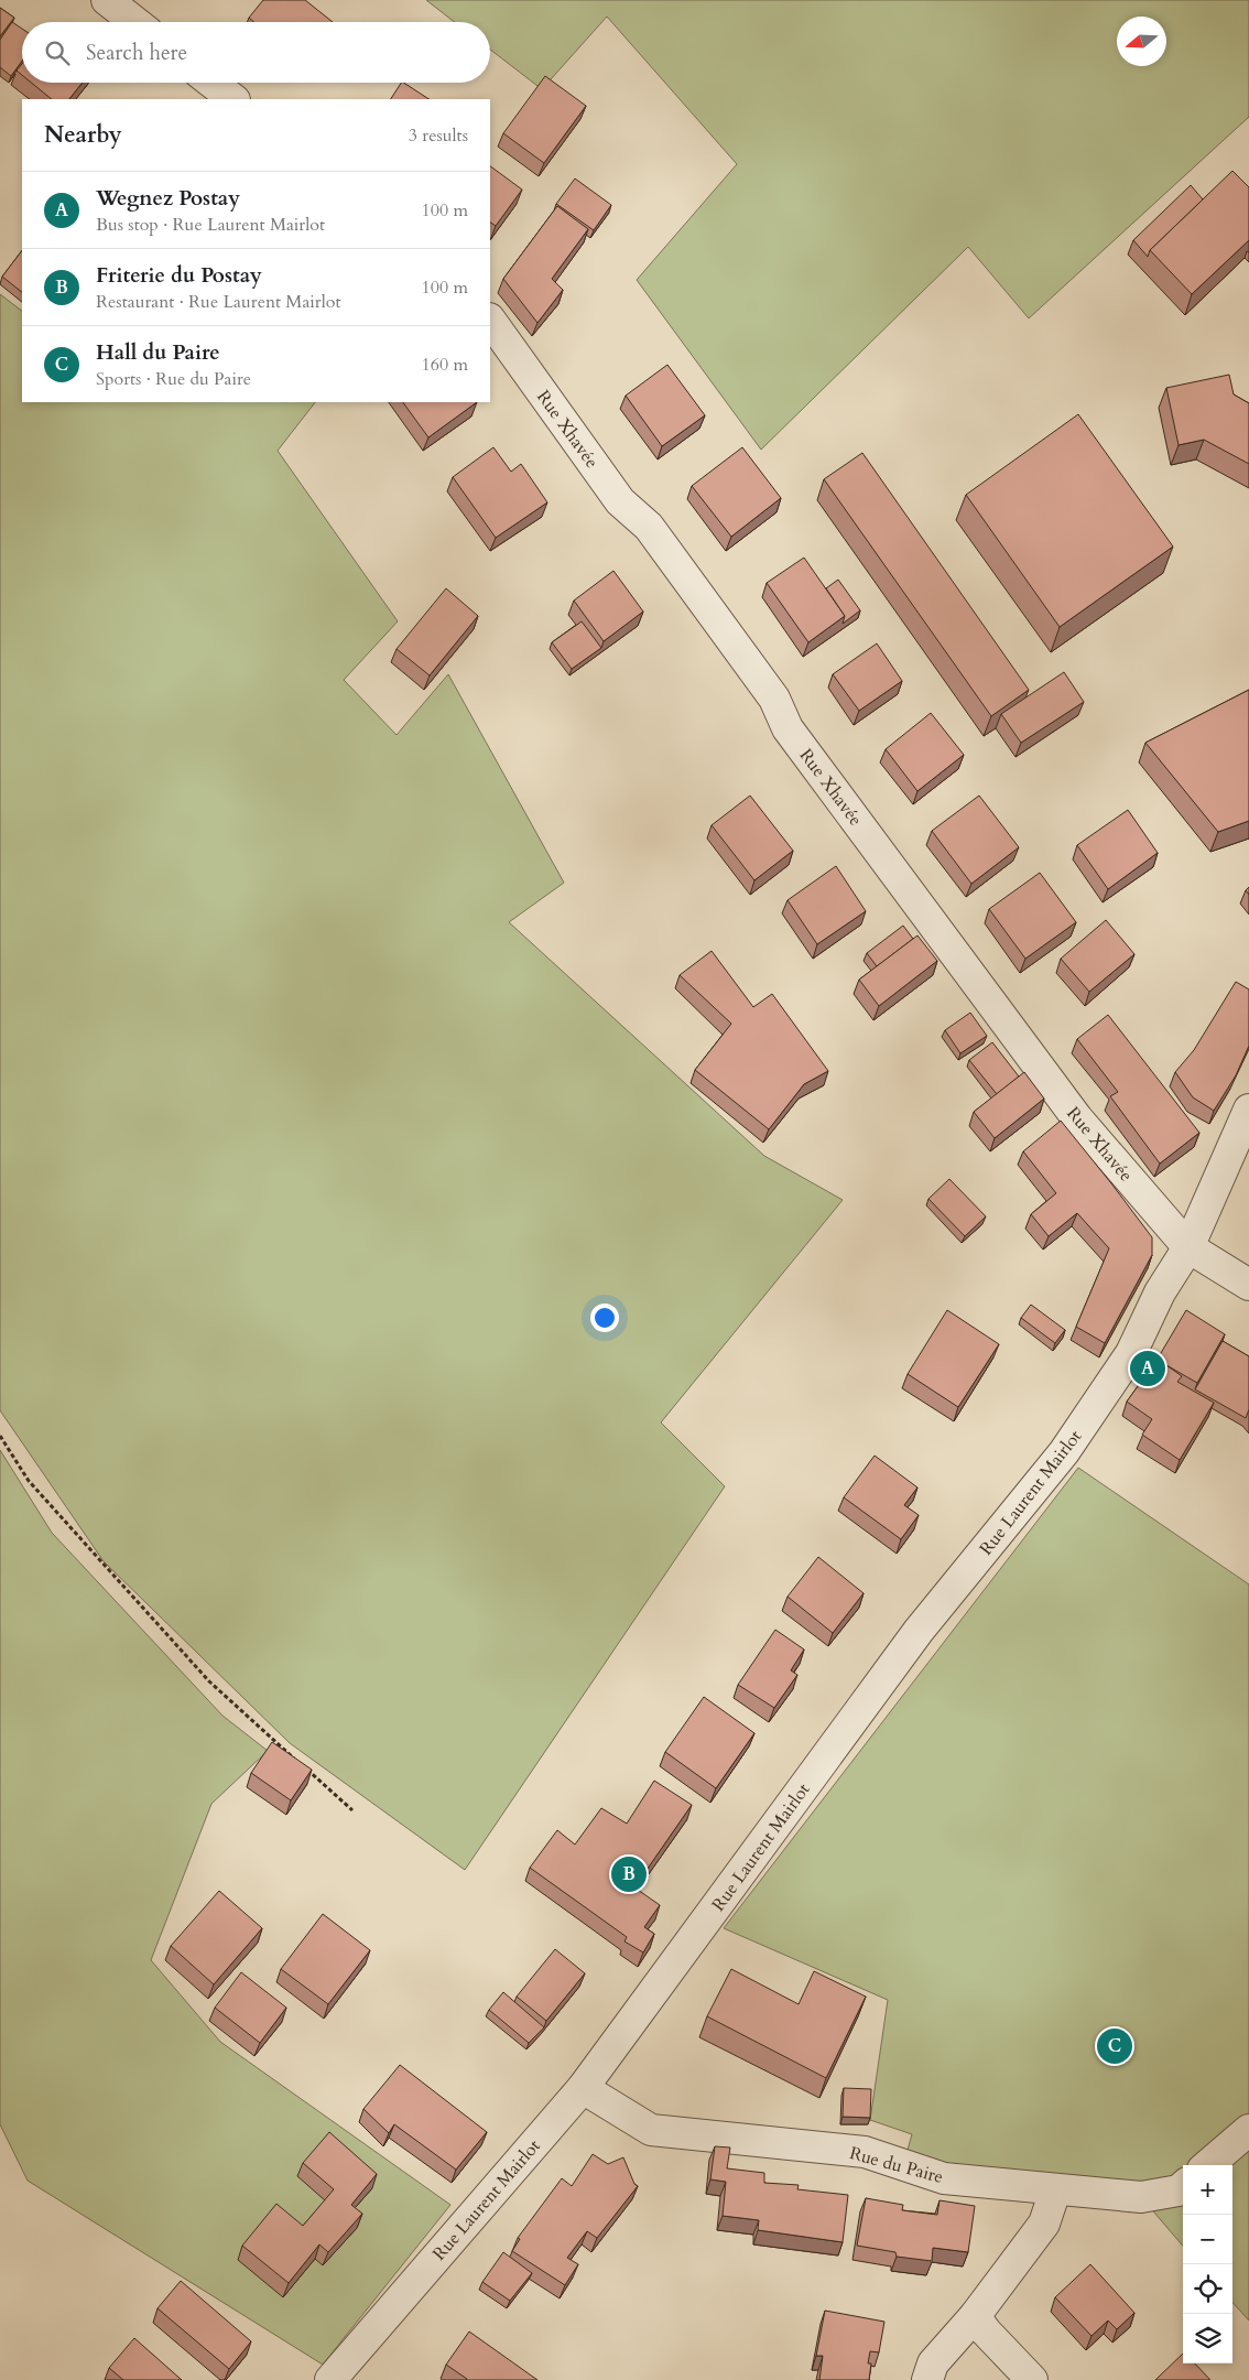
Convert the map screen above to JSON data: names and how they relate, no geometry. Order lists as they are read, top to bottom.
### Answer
{
  "streets": {
    "street": ["Rue Xhavée", "Rue Laurent Mairlot", "Rue du Paire"]
  },
  "crossings": [
    ["Rue Xhavée", "Rue Laurent Mairlot"],
    ["Rue Laurent Mairlot", "Rue du Paire"]
  ],
  "north": "left",
  "page": {
    "search": "Search here",
    "heading": ["Nearby", "3 results"],
    "list": [
      {
        "mark": "A",
        "name": "Wegnez Postay",
        "note": "Bus stop · Rue Laurent Mairlot",
        "value": "100 m"
      },
      {
        "mark": "B",
        "name": "Friterie du Postay",
        "note": "Restaurant · Rue Laurent Mairlot",
        "value": "100 m"
      },
      {
        "mark": "C",
        "name": "Hall du Paire",
        "note": "Sports · Rue du Paire",
        "value": "160 m"
      }
    ],
    "pins": ["A", "B", "C"],
    "map_buttons": ["+", "−"]
  }
}
